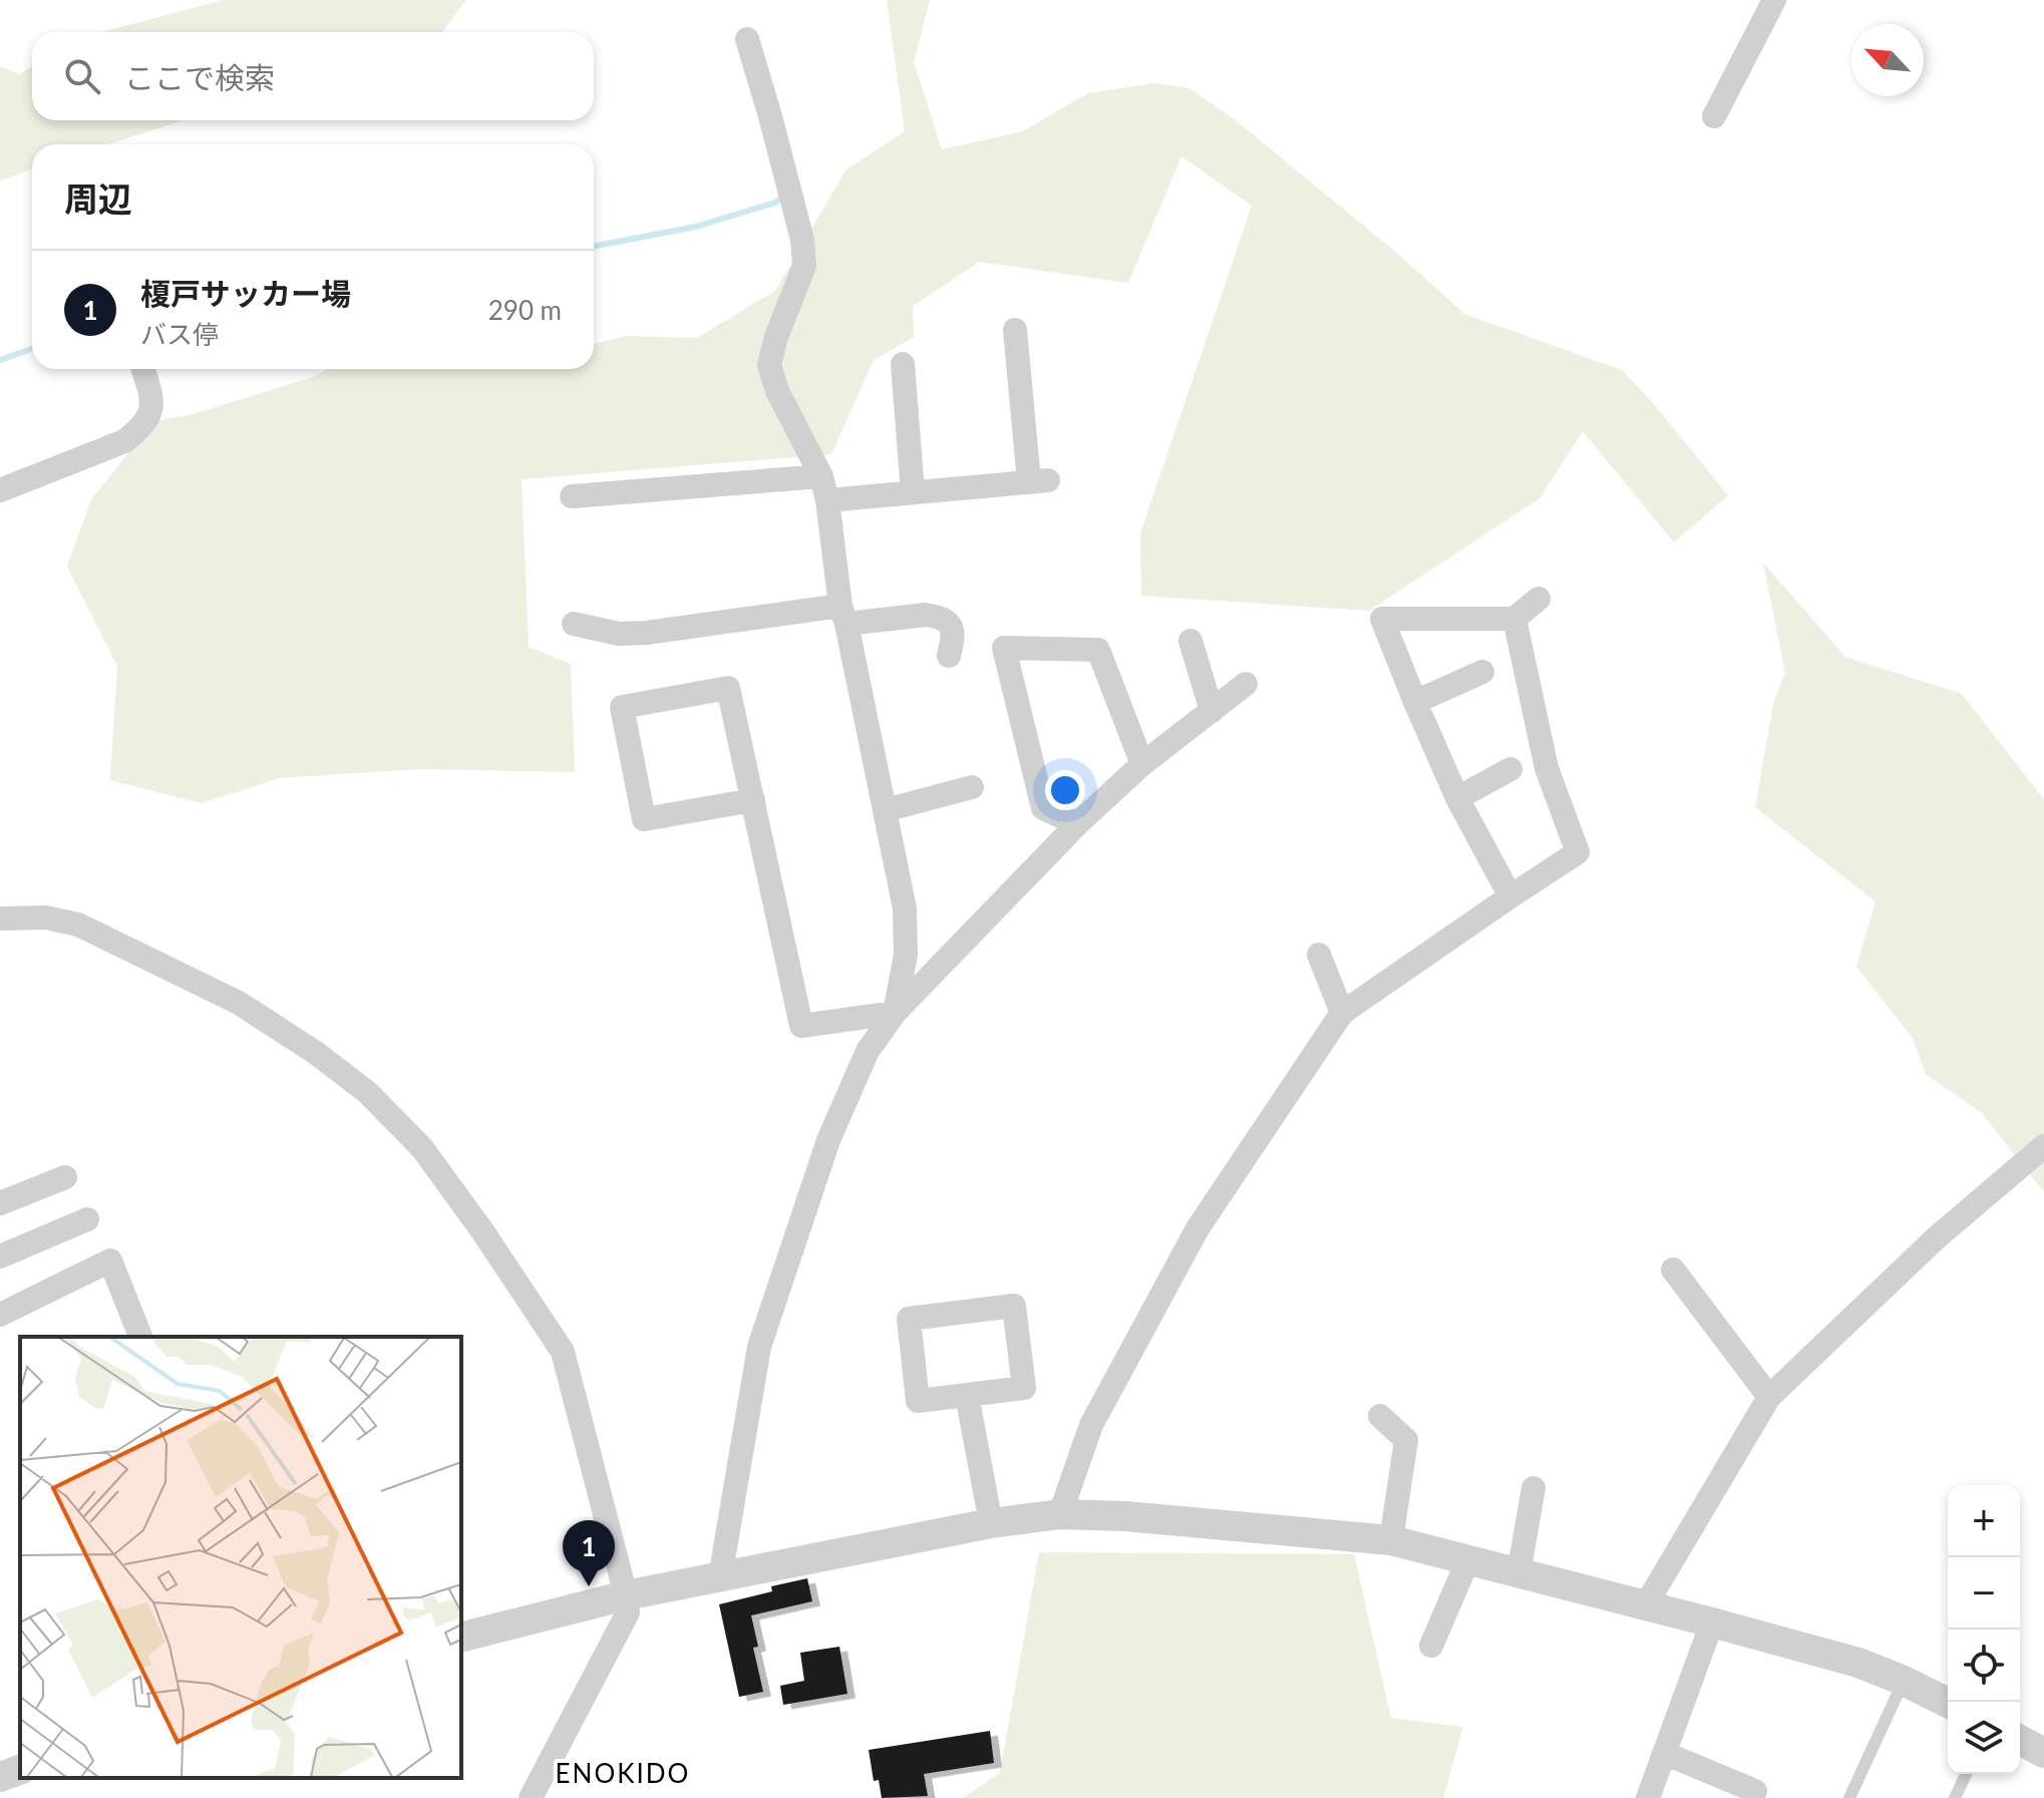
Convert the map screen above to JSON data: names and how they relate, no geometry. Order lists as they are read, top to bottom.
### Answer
{
  "districts": ["ENOKIDO"],
  "north": "top left",
  "page": {
    "search": "ここで検索",
    "heading": "周辺",
    "list": [
      {
        "mark": "1",
        "name": "榎戸サッカー場",
        "note": "バス停",
        "value": "290 m"
      }
    ],
    "map_buttons": ["+", "−"],
    "pins": "1"
  }
}
